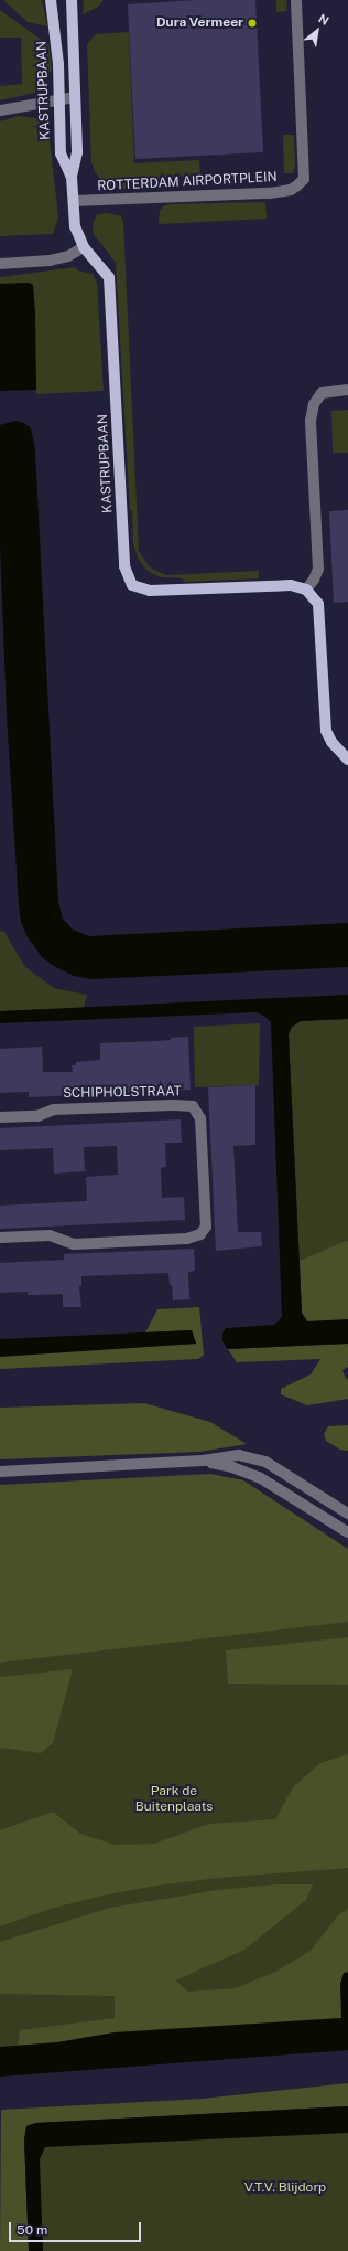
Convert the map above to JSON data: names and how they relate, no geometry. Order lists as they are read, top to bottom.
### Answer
{
  "streets": {
    "main road": ["KASTRUPBAAN"],
    "street": ["ROTTERDAM AIRPORTPLEIN", "SCHIPHOLSTRAAT"]
  },
  "crossings": [
    ["KASTRUPBAAN", "ROTTERDAM AIRPORTPLEIN"]
  ],
  "parks": ["Park de Buitenplaats", "V.T.V. Blijdorp"],
  "places": ["Dura Vermeer"],
  "scale_bar": "50 m",
  "north": "top right"
}
